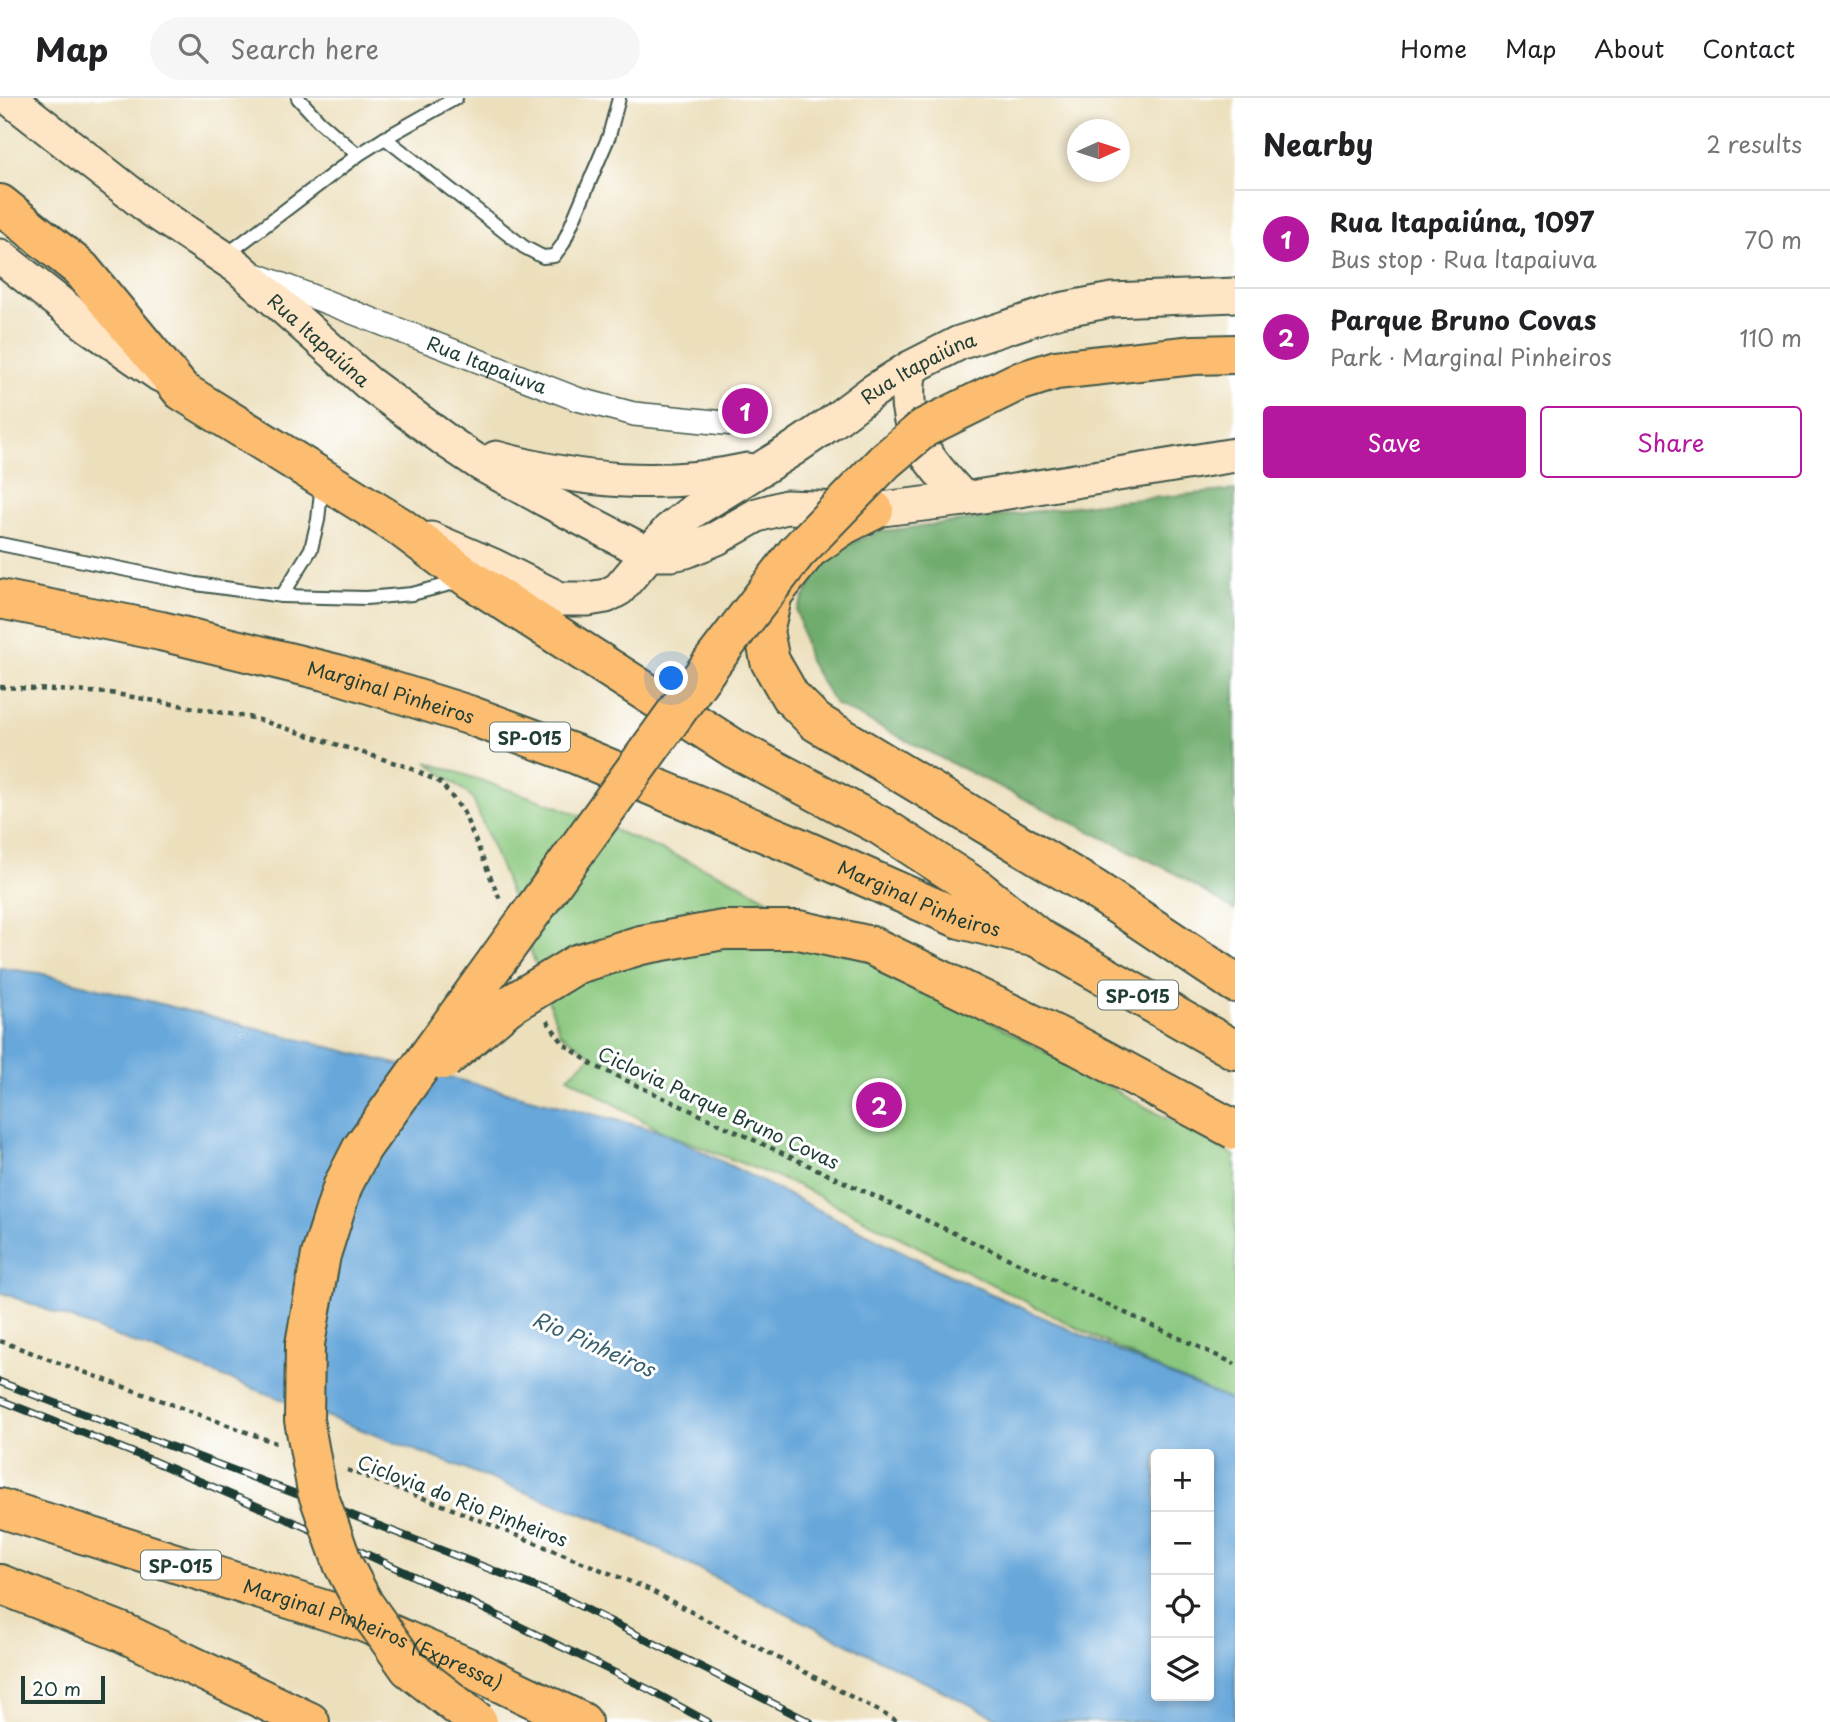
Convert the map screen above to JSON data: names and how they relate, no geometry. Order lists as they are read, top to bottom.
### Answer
{
  "streets": {
    "highway": ["Marginal Pinheiros", "SP-015", "Marginal Pinheiros (Expressa)"],
    "main road": ["Rua Itapaiúna"],
    "street": ["Rua Itapaiuva"],
    "path": ["Ciclovia Parque Bruno Covas", "Ciclovia do Rio Pinheiros"]
  },
  "crossings": [
    ["Rua Itapaiúna", "Rua Itapaiuva"],
    ["Marginal Pinheiros", "SP-015"]
  ],
  "water": ["Rio Pinheiros"],
  "scale_bar": "20 m",
  "north": "right",
  "page": {
    "header": "Map",
    "search": "Search here",
    "nav": [
      "Home",
      "Map",
      "About",
      "Contact"
    ],
    "heading": ["Nearby", "2 results"],
    "list": [
      {
        "mark": "1",
        "name": "Rua Itapaiúna, 1097",
        "note": "Bus stop · Rua Itapaiuva",
        "value": "70 m"
      },
      {
        "mark": "2",
        "name": "Parque Bruno Covas",
        "note": "Park · Marginal Pinheiros",
        "value": "110 m"
      }
    ],
    "pins": ["1", "2"],
    "buttons": ["Save", "Share"],
    "map_buttons": ["+", "−"],
    "scale": "20 m"
  }
}
